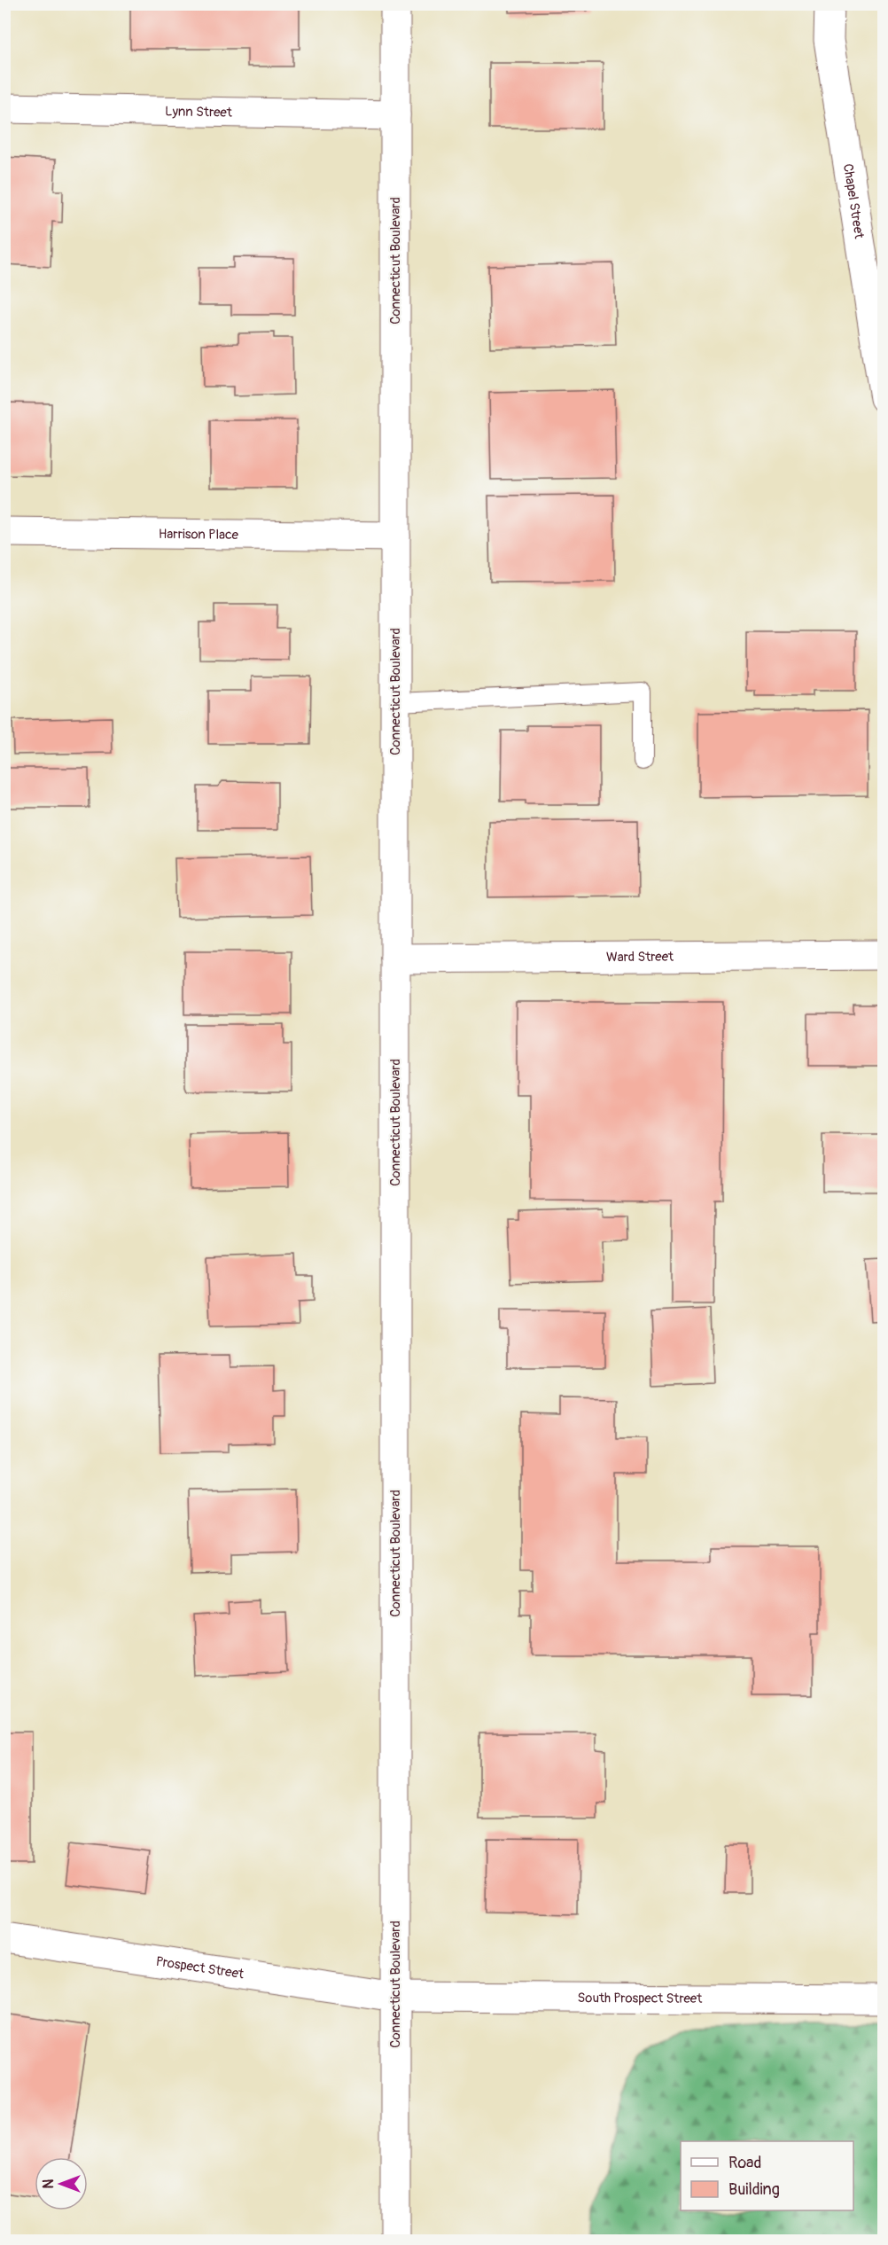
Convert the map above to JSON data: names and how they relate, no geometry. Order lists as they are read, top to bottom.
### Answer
{
  "streets": {
    "main road": [
      "Lynn Street",
      "Chapel Street",
      "Connecticut Boulevard",
      "Harrison Place",
      "Ward Street",
      "Prospect Street",
      "South Prospect Street"
    ]
  },
  "crossings": [
    ["Lynn Street", "Connecticut Boulevard"],
    ["Connecticut Boulevard", "Harrison Place"],
    ["Connecticut Boulevard", "Ward Street"],
    ["Connecticut Boulevard", "Prospect Street"],
    ["Connecticut Boulevard", "South Prospect Street"],
    ["Prospect Street", "South Prospect Street"]
  ],
  "legend": ["Road", "Building"],
  "north": "left"
}
